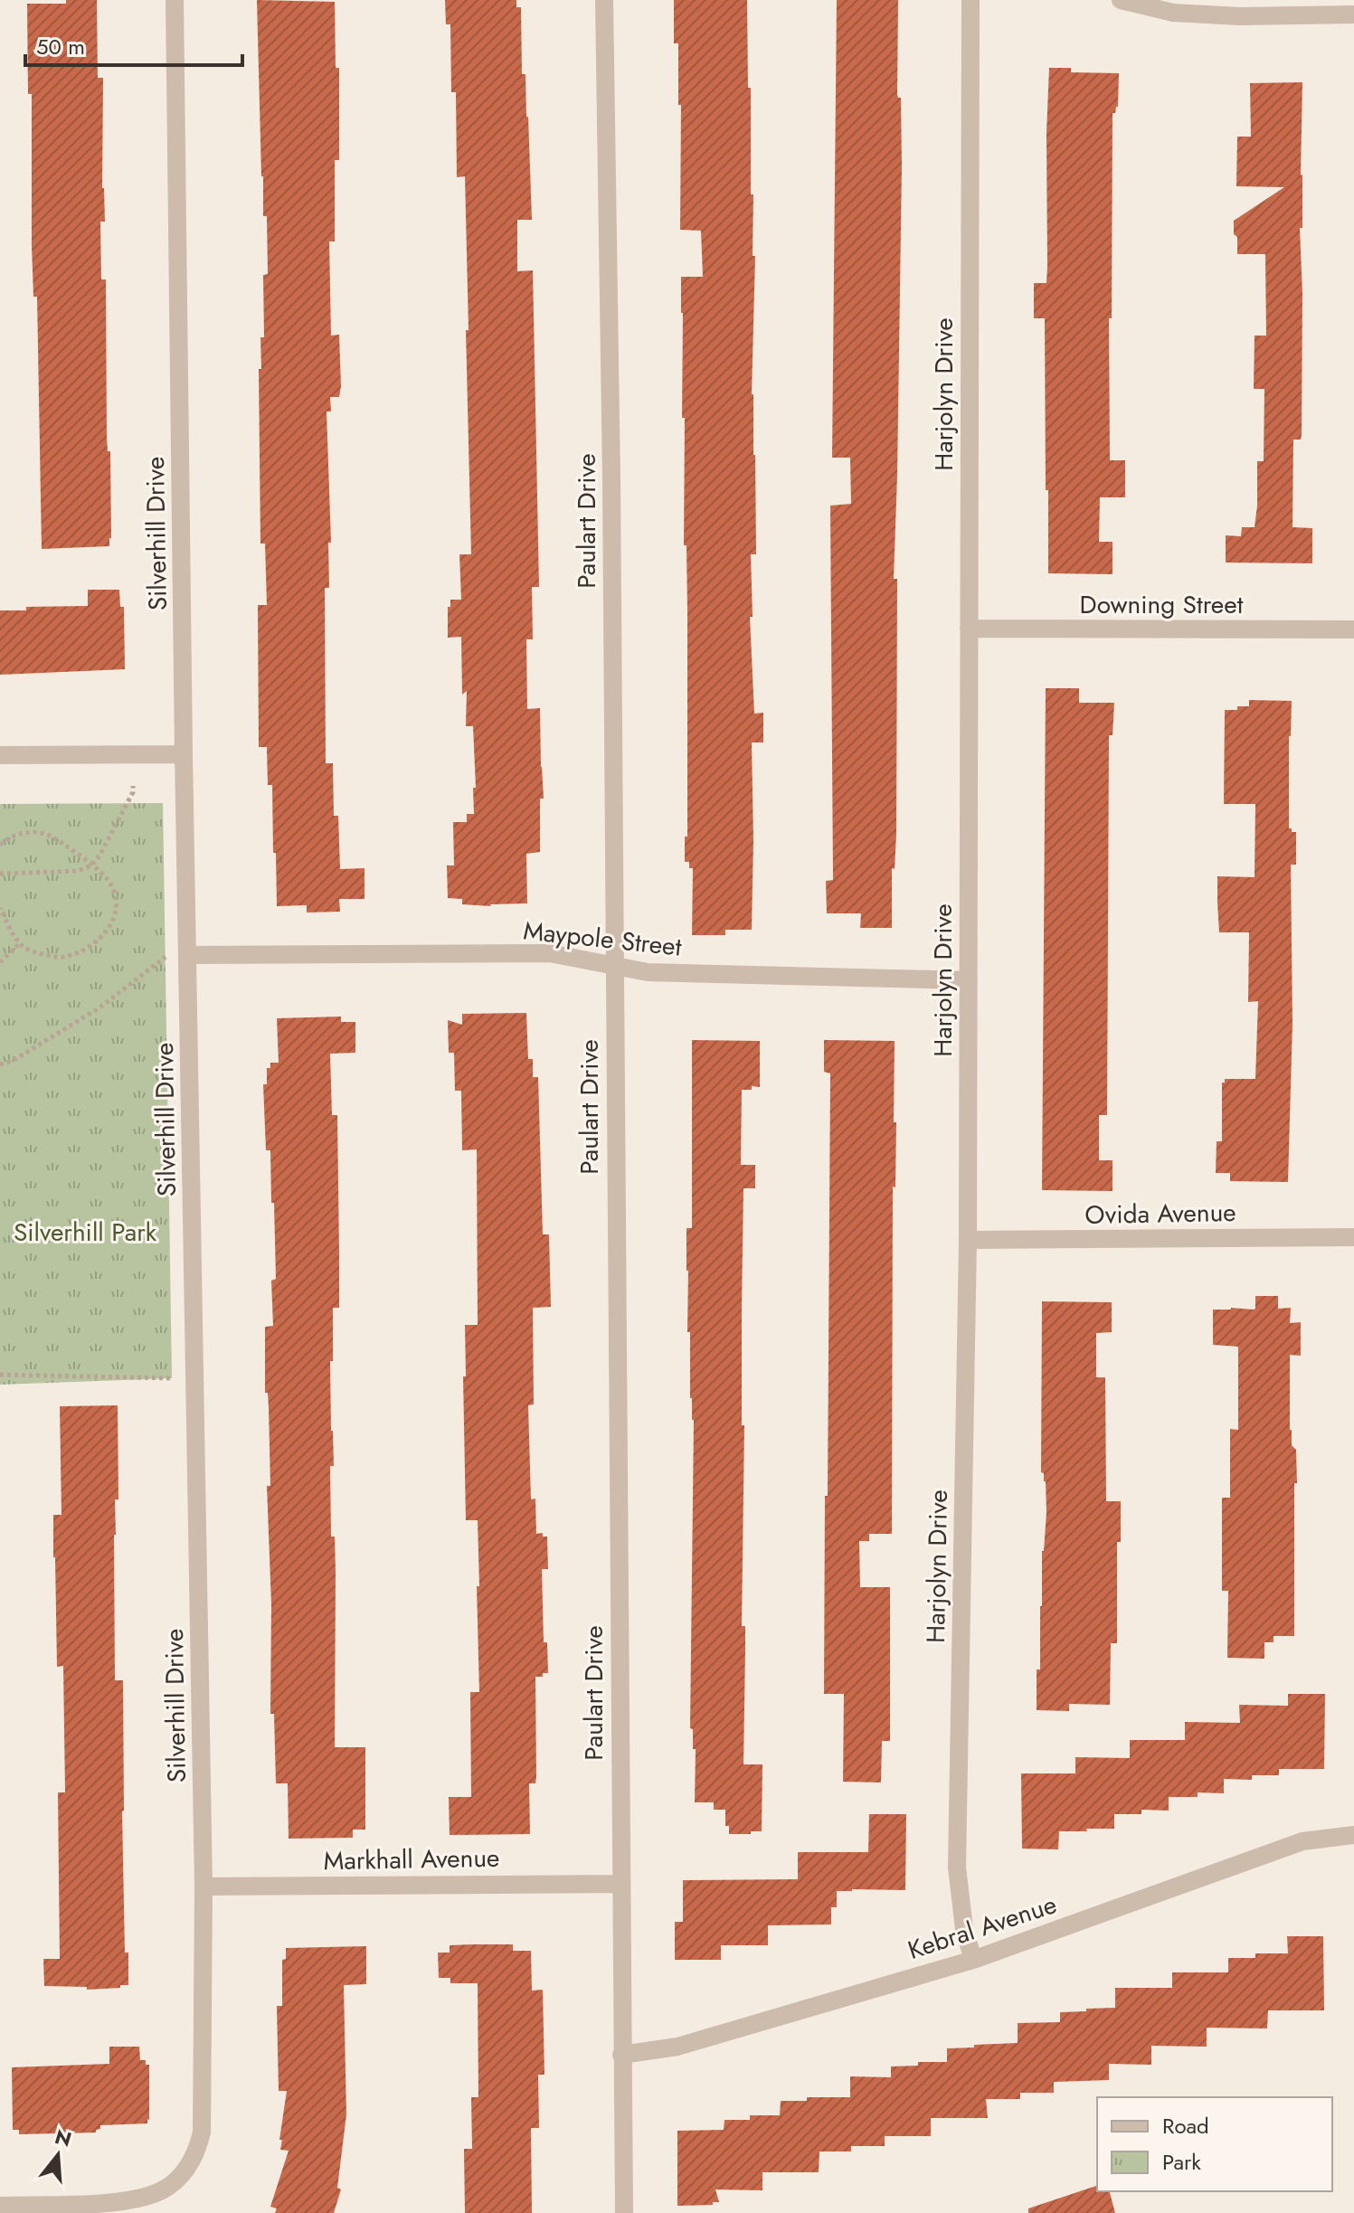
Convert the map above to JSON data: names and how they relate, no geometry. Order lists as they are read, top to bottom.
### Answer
{
  "streets": {
    "street": [
      "Harjolyn Drive",
      "Paulart Drive",
      "Silverhill Drive",
      "Downing Street",
      "Maypole Street",
      "Ovida Avenue",
      "Markhall Avenue",
      "Kebral Avenue"
    ]
  },
  "crossings": [
    ["Harjolyn Drive", "Downing Street"],
    ["Harjolyn Drive", "Maypole Street"],
    ["Harjolyn Drive", "Ovida Avenue"],
    ["Harjolyn Drive", "Kebral Avenue"],
    ["Paulart Drive", "Maypole Street"],
    ["Paulart Drive", "Markhall Avenue"],
    ["Paulart Drive", "Kebral Avenue"],
    ["Silverhill Drive", "Maypole Street"],
    ["Silverhill Drive", "Markhall Avenue"]
  ],
  "parks": ["Silverhill Park"],
  "legend": ["Road", "Park"],
  "scale_bar": "50 m",
  "north": "top"
}
